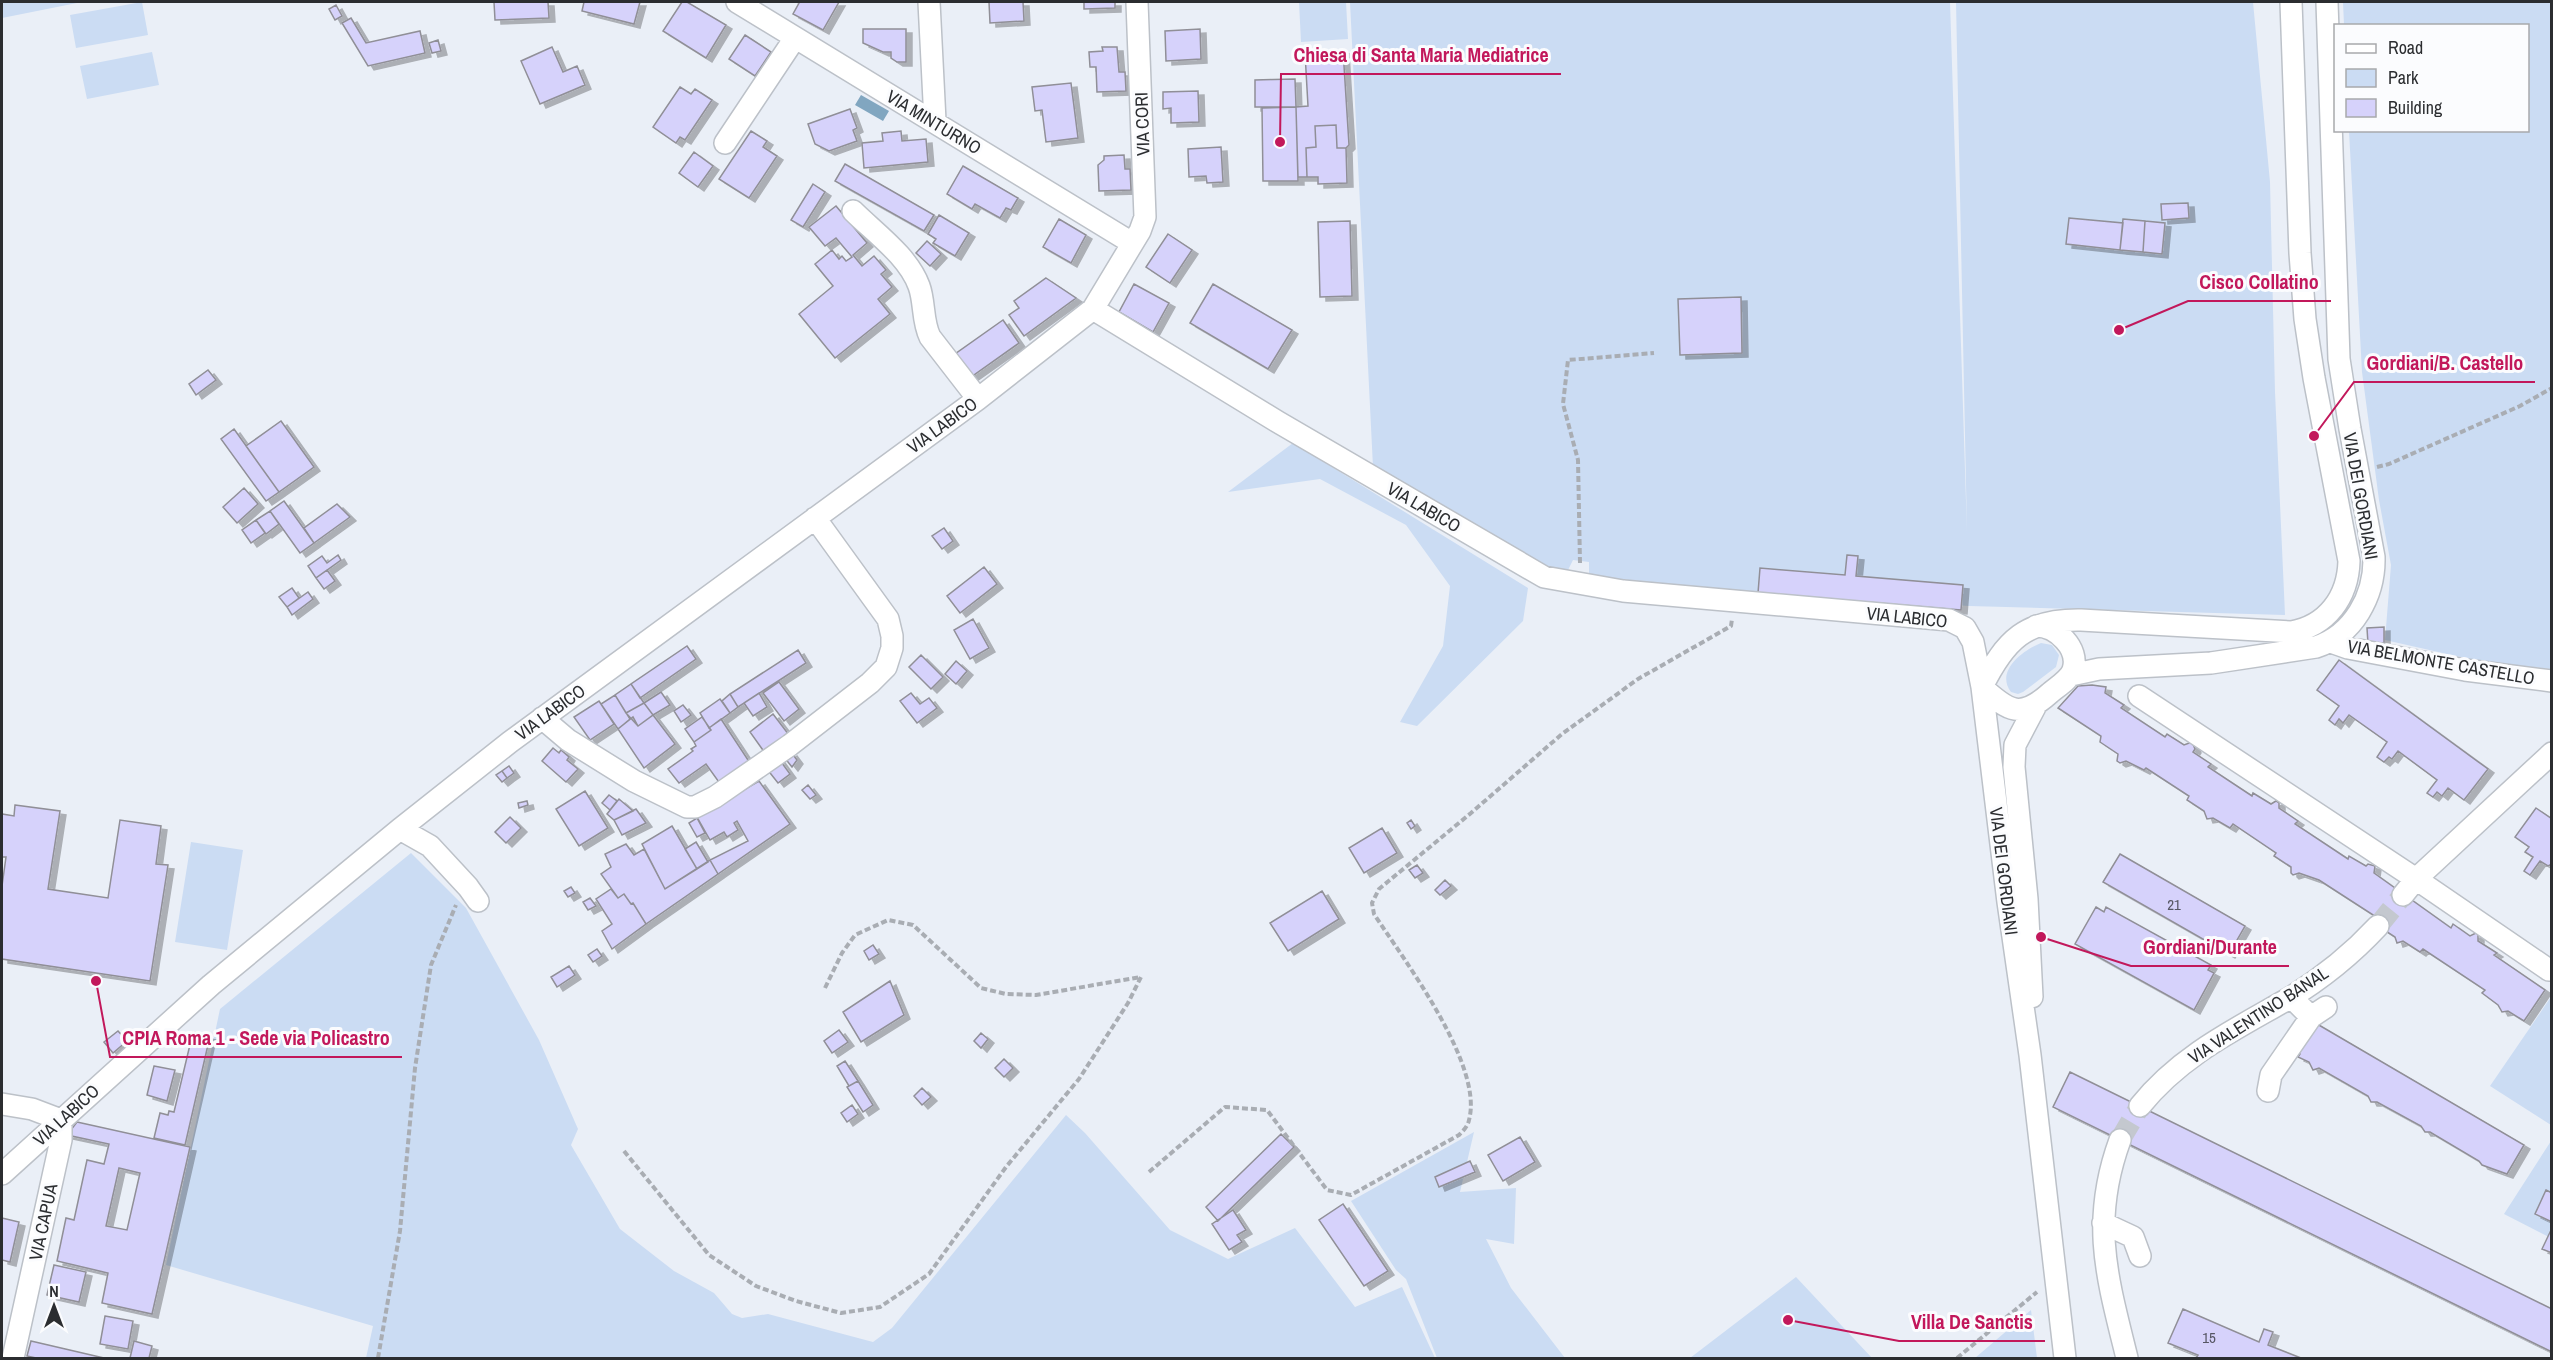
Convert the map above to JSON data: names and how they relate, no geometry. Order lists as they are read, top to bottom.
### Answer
{
  "streets": {
    "street": [
      "VIA MINTURNO",
      "VIA CORI",
      "VIA LABICO",
      "VIA DEI GORDIANI",
      "VIA BELMONTE CASTELLO",
      "VIA VALENTINO BANAL",
      "VIA CAPUA"
    ]
  },
  "crossings": [
    ["VIA MINTURNO", "VIA CORI"],
    ["VIA CORI", "VIA LABICO"],
    ["VIA LABICO", "VIA DEI GORDIANI"],
    ["VIA LABICO", "VIA CAPUA"],
    ["VIA DEI GORDIANI", "VIA BELMONTE CASTELLO"]
  ],
  "places": [
    "Chiesa di Santa Maria Mediatrice",
    "Cisco Collatino",
    "Gordiani/B. Castello",
    "Gordiani/Durante",
    "CPIA Roma 1 - Sede via Policastro",
    "Villa De Sanctis"
  ],
  "house_numbers": ["21", "15"],
  "legend": ["Road", "Park", "Building"],
  "north": "top"
}
